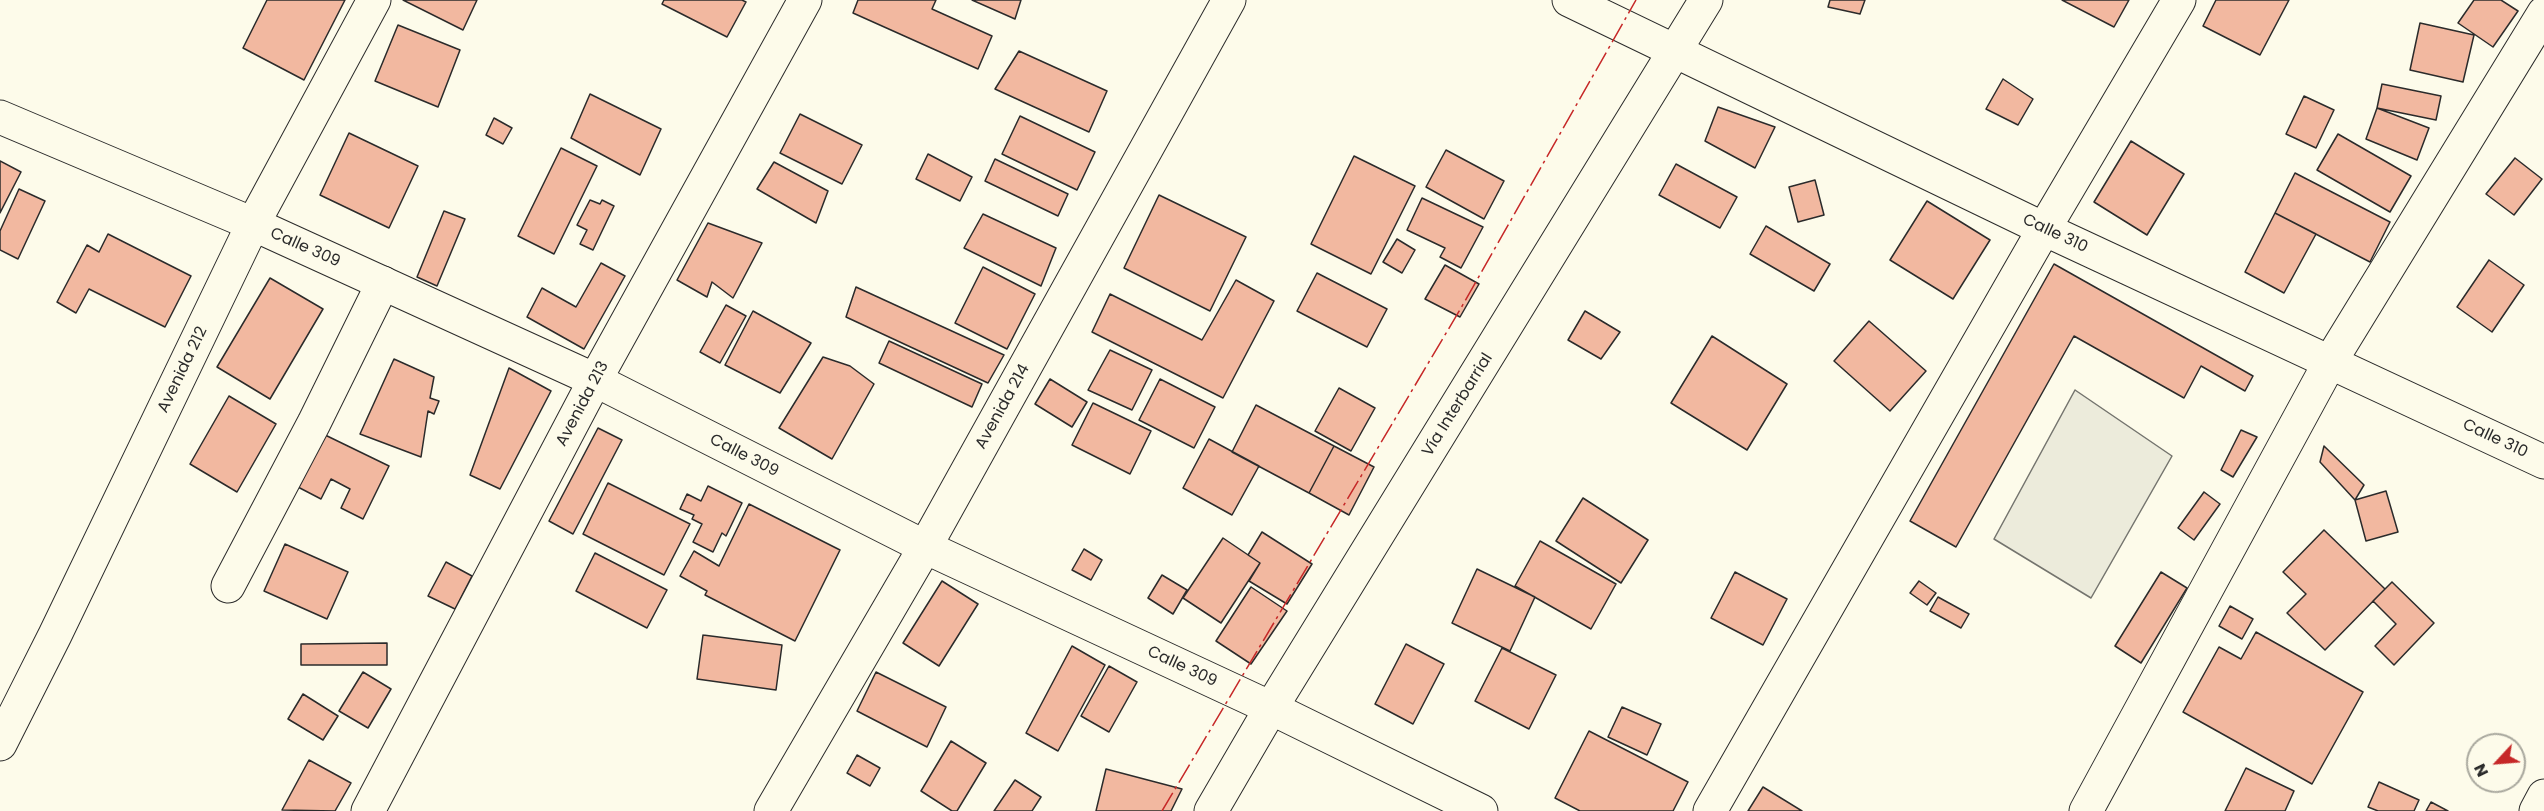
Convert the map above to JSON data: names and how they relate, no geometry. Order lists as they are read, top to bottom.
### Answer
{
  "streets": {
    "street": [
      "Calle 310",
      "Calle 309",
      "Avenida 212",
      "Avenida 213",
      "Vía Interbarrial",
      "Avenida 214"
    ]
  },
  "crossings": [
    ["Calle 310", "Vía Interbarrial"],
    ["Calle 309", "Avenida 212"],
    ["Calle 309", "Avenida 213"],
    ["Calle 309", "Vía Interbarrial"],
    ["Calle 309", "Avenida 214"]
  ],
  "north": "bottom left"
}
